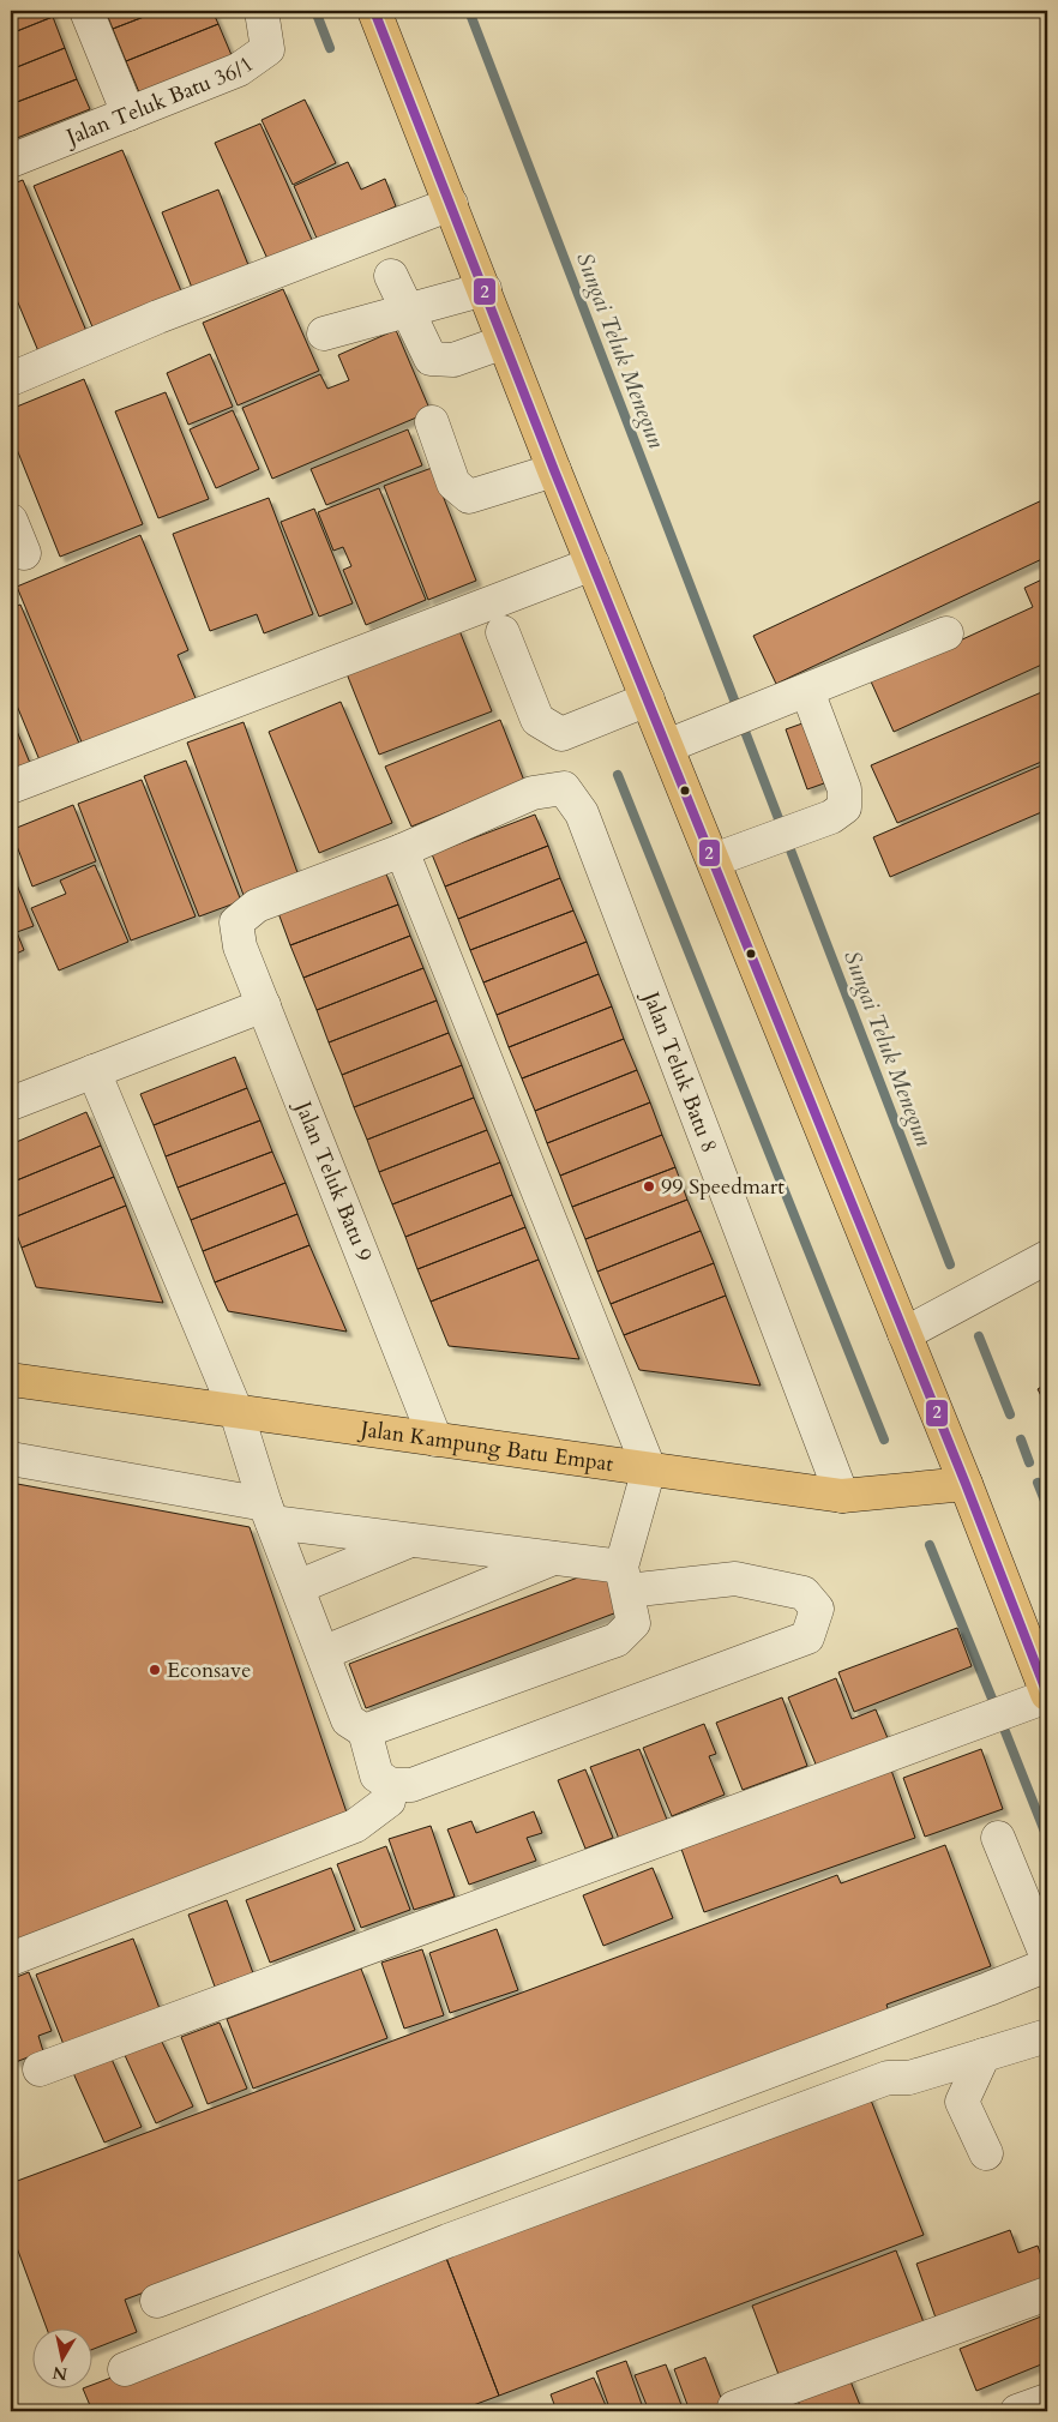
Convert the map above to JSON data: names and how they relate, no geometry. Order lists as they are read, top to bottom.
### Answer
{
  "streets": {
    "main road": ["Jalan Kampung Batu Empat"],
    "street": ["Jalan Teluk Batu 36/1", "Jalan Teluk Batu 8", "Jalan Teluk Batu 9"]
  },
  "crossings": [
    ["Jalan Teluk Batu 8", "Jalan Teluk Batu 9"],
    ["Jalan Teluk Batu 8", "Jalan Kampung Batu Empat"],
    ["Jalan Teluk Batu 9", "Jalan Kampung Batu Empat"]
  ],
  "water": ["Sungai Teluk Menegun"],
  "places": ["99 Speedmart", "Econsave"],
  "lines": ["transit line 2"],
  "north": "bottom"
}
